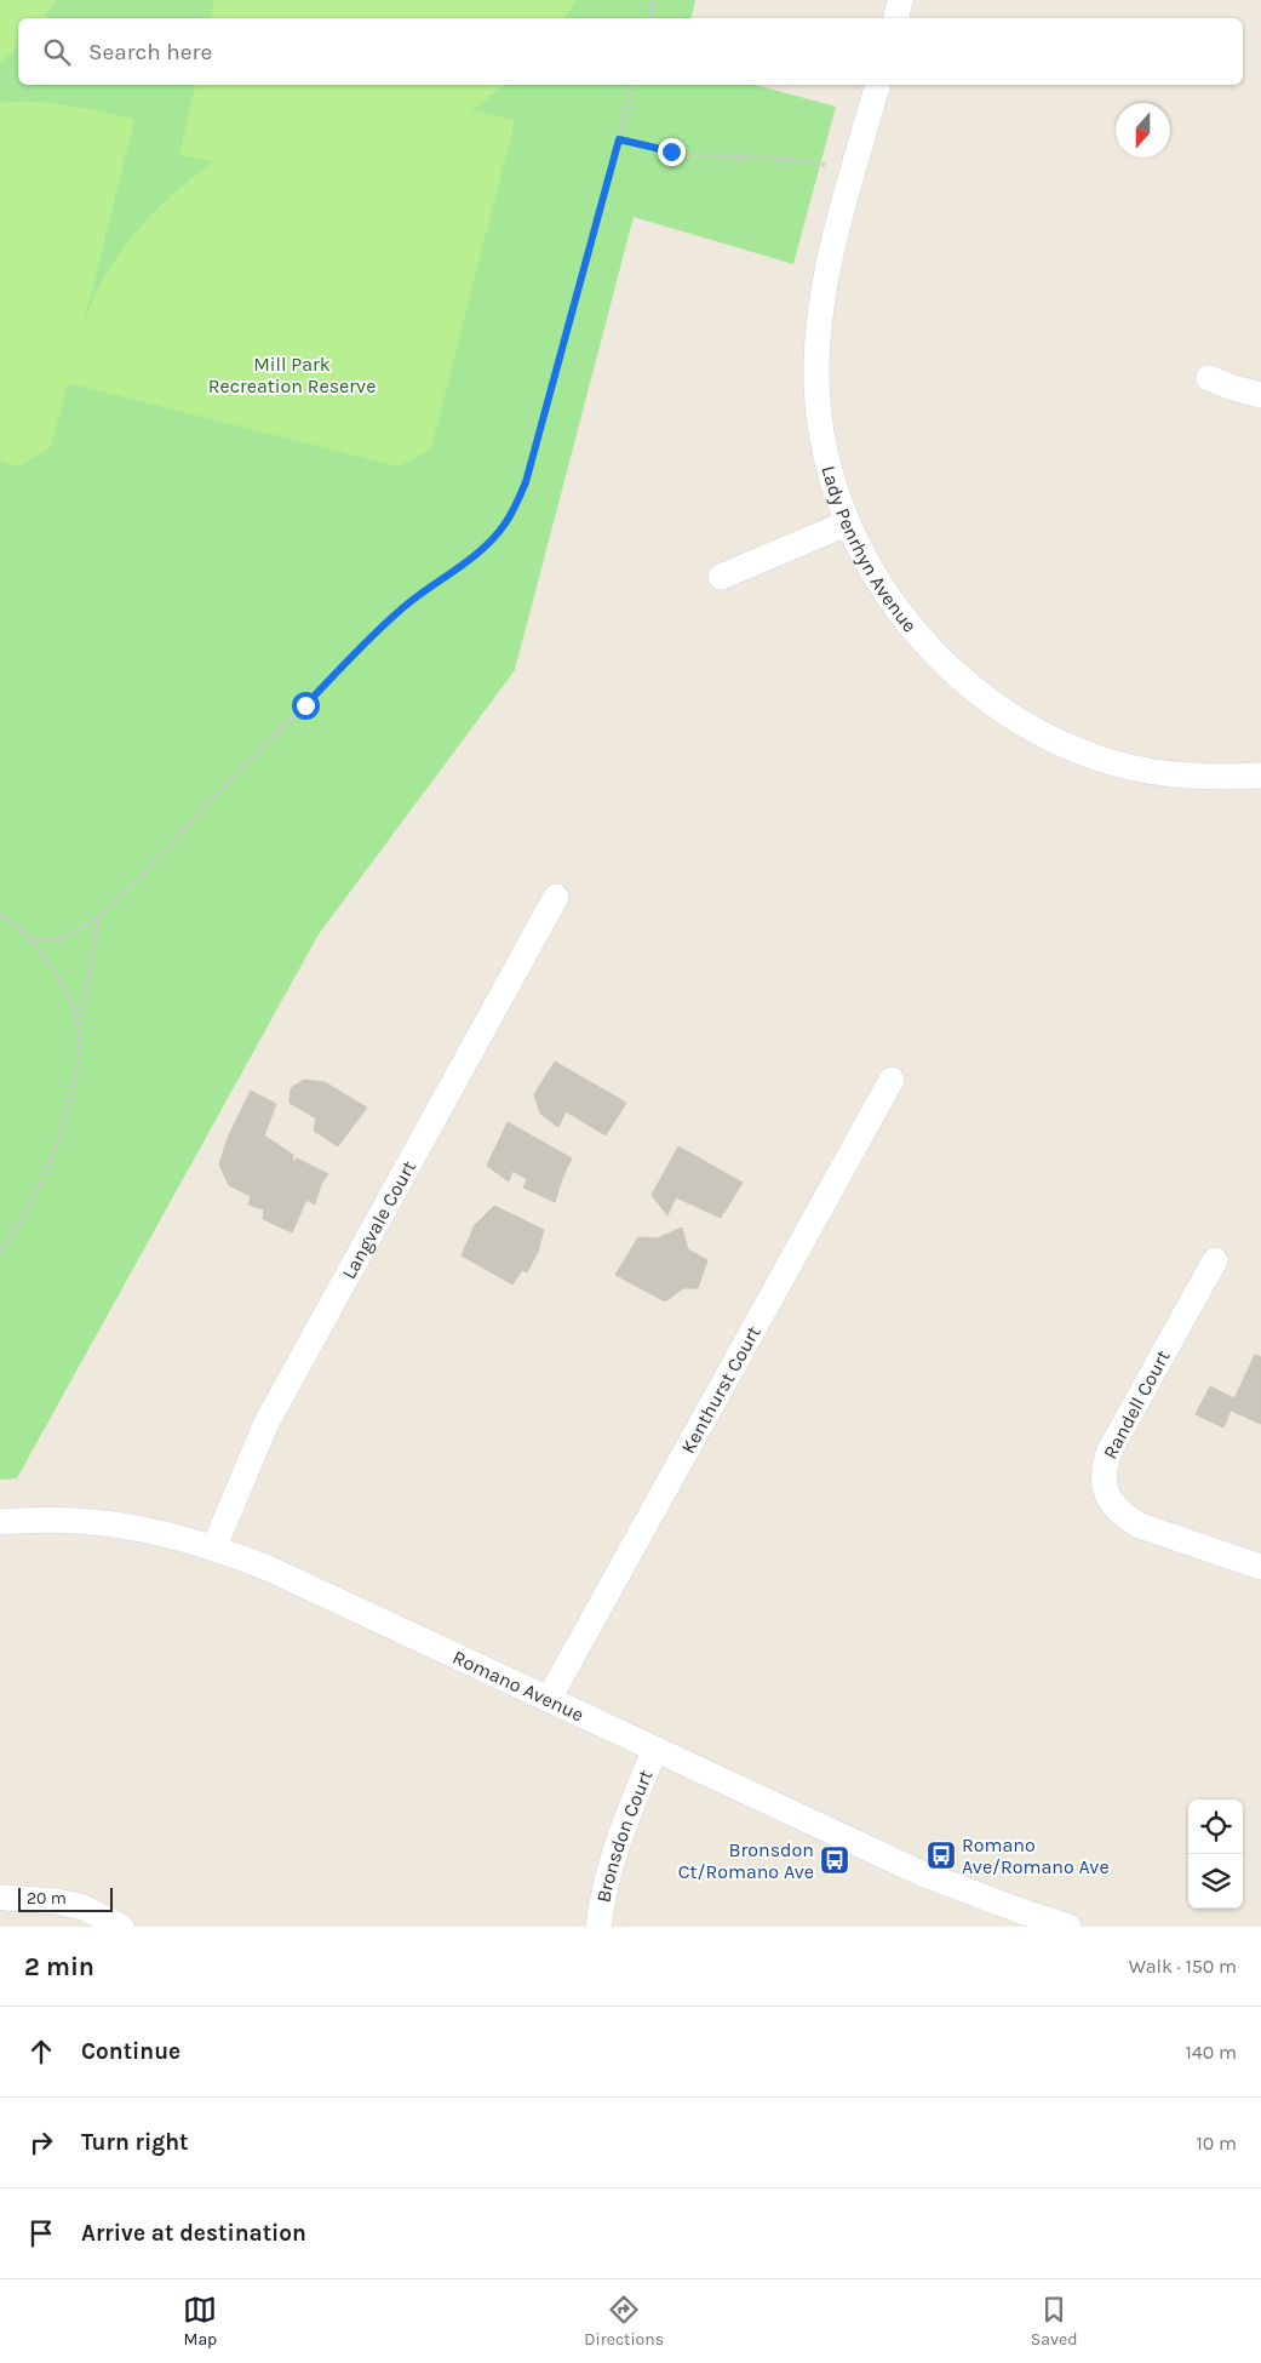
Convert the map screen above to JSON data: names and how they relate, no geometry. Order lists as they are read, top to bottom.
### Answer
{
  "streets": {
    "street": [
      "Lady Penrhyn Avenue",
      "Langvale Court",
      "Kenthurst Court",
      "Randell Court",
      "Romano Avenue",
      "Bronsdon Court"
    ]
  },
  "crossings": [
    ["Langvale Court", "Romano Avenue"],
    ["Kenthurst Court", "Romano Avenue"],
    ["Romano Avenue", "Bronsdon Court"]
  ],
  "parks": ["Mill Park Recreation Reserve"],
  "places": {
    "bus stop": ["Romano Ave/Romano Ave", "Bronsdon Ct/Romano Ave"]
  },
  "scale_bar": "20 m",
  "north": "bottom",
  "page": {
    "search": "Search here",
    "scale": "20 m",
    "heading": ["2 min", "Walk · 150 m"],
    "list": [
      ["Continue", "140 m"],
      ["Turn right", "10 m"],
      "Arrive at destination"
    ],
    "nav": ["Map", "Directions", "Saved"]
  }
}
